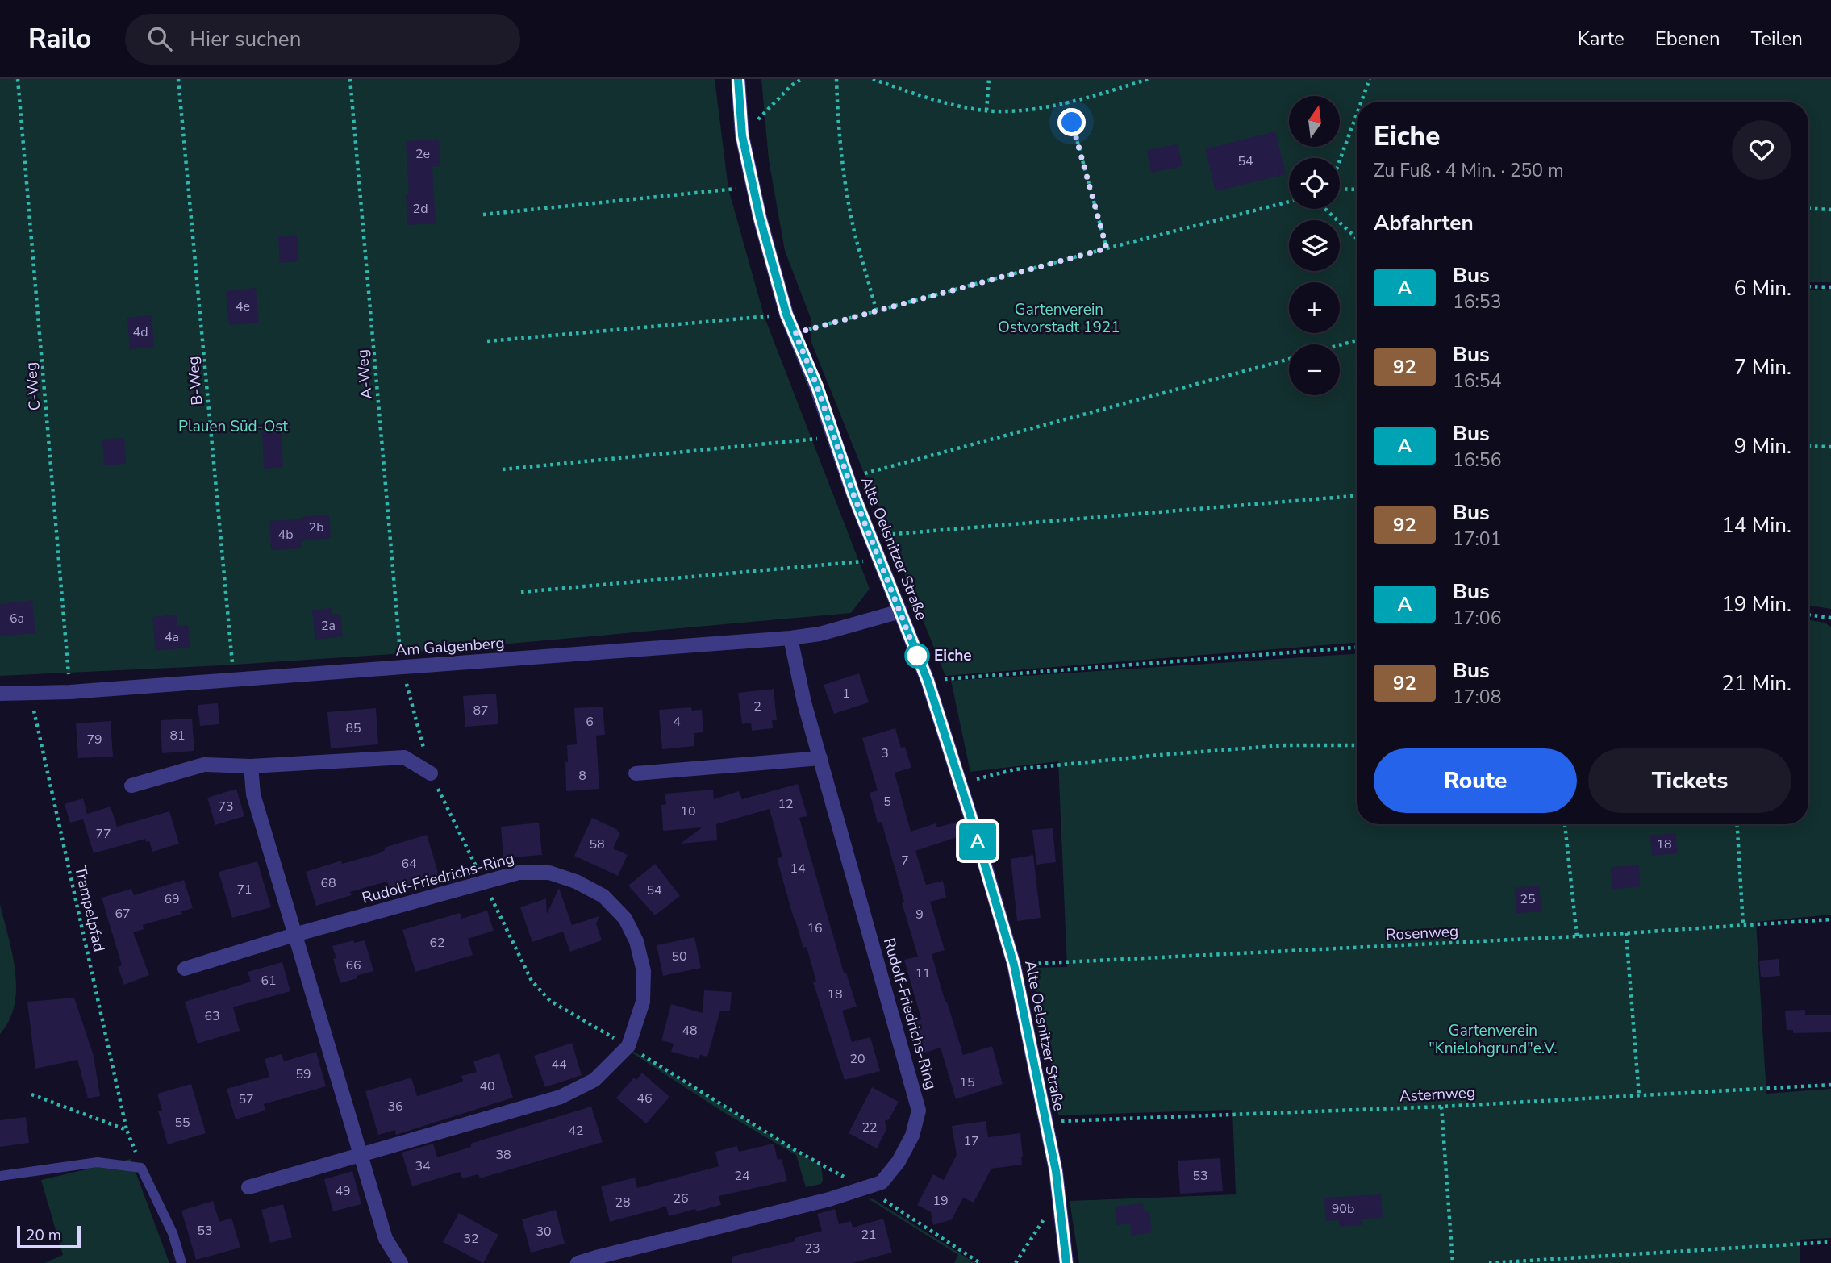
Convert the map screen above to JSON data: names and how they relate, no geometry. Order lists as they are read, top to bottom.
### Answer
{
  "streets": {
    "street": ["Alte Oelsnitzer Straße", "Am Galgenberg", "Rudolf-Friedrichs-Ring"],
    "path": [
      "A-Weg",
      "B-Weg",
      "C-Weg",
      "Trampelpfad",
      "Rosenweg",
      "Asternweg"
    ]
  },
  "crossings": [
    ["A-Weg", "Am Galgenberg"],
    ["B-Weg", "Am Galgenberg"],
    ["C-Weg", "Am Galgenberg"],
    ["Alte Oelsnitzer Straße", "Am Galgenberg"],
    ["Alte Oelsnitzer Straße", "Rosenweg"],
    ["Alte Oelsnitzer Straße", "Asternweg"],
    ["Am Galgenberg", "Rudolf-Friedrichs-Ring"],
    ["Am Galgenberg", "Trampelpfad"]
  ],
  "parks": ["Gartenverein Ostvorstadt 1921", "Plauen Süd-Ost", "Gartenverein \"Knielohgrund\"e.V."],
  "places": ["Eiche"],
  "lines": ["bus line A"],
  "house_numbers": [
    "2e",
    "54",
    "2d",
    "4e",
    "4d",
    "2b",
    "4b",
    "6a",
    "2a",
    "4a",
    "1",
    "2",
    "87",
    "6",
    "4",
    "85",
    "81",
    "79",
    "3",
    "8",
    "5",
    "12",
    "73",
    "10",
    "77",
    "58",
    "18",
    "7",
    "64",
    "14",
    "68",
    "71",
    "54",
    "69",
    "25",
    "67",
    "9",
    "16",
    "62",
    "50",
    "66",
    "11",
    "61",
    "18",
    "63",
    "48",
    "20",
    "44",
    "59",
    "15",
    "40",
    "46",
    "57",
    "36",
    "55",
    "22",
    "42",
    "17",
    "38",
    "34",
    "24",
    "53",
    "49",
    "26",
    "19",
    "28",
    "90b",
    "53",
    "30",
    "21",
    "32",
    "23"
  ],
  "scale_bar": "20 m",
  "north": "top",
  "page": {
    "header": "Railo",
    "search": "Hier suchen",
    "nav": ["Karte", "Ebenen", "Teilen"],
    "on_map": "A",
    "map_buttons": ["+", "−"],
    "heading": [
      ["Eiche", "Zu Fuß · 4 Min. · 250 m"],
      "Abfahrten"
    ],
    "list": [
      {
        "mark": "A",
        "name": "Bus",
        "note": "16:53",
        "value": "6 Min."
      },
      {
        "mark": "92",
        "name": "Bus",
        "note": "16:54",
        "value": "7 Min."
      },
      {
        "mark": "A",
        "name": "Bus",
        "note": "16:56",
        "value": "9 Min."
      },
      {
        "mark": "92",
        "name": "Bus",
        "note": "17:01",
        "value": "14 Min."
      },
      {
        "mark": "A",
        "name": "Bus",
        "note": "17:06",
        "value": "19 Min."
      },
      {
        "mark": "92",
        "name": "Bus",
        "note": "17:08",
        "value": "21 Min."
      }
    ],
    "buttons": ["Route", "Tickets"],
    "scale": "20 m"
  }
}
